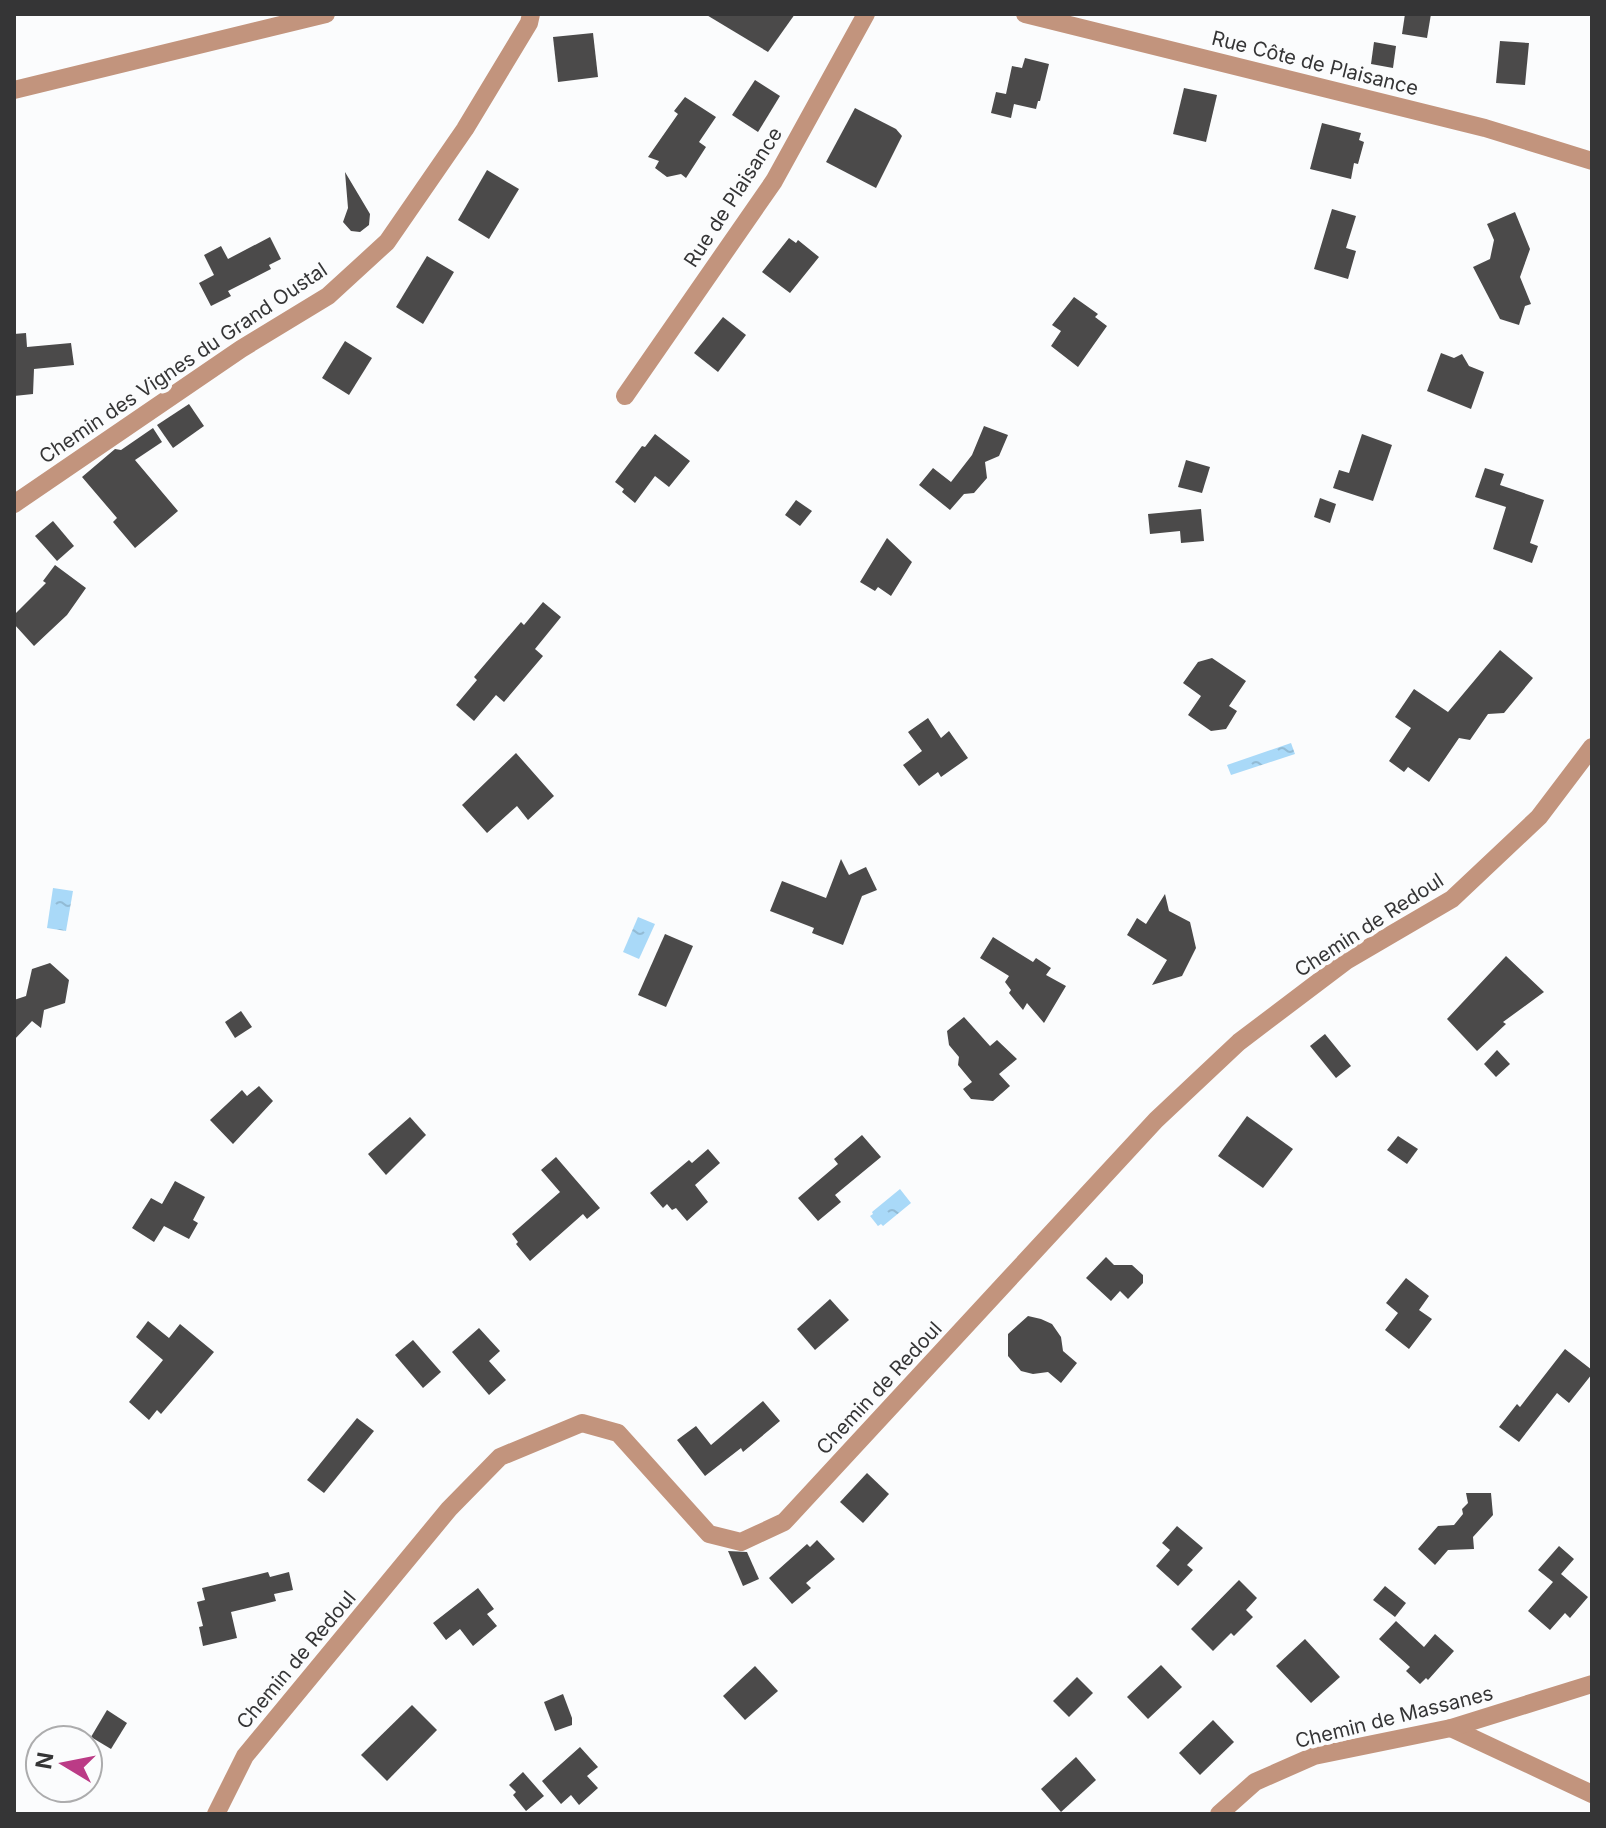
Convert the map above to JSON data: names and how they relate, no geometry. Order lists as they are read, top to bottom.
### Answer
{
  "streets": {
    "street": [
      "Rue Côte de Plaisance",
      "Rue de Plaisance",
      "Chemin des Vignes du Grand Oustal",
      "Chemin de Redoul",
      "Chemin de Massanes"
    ]
  },
  "north": "left"
}
